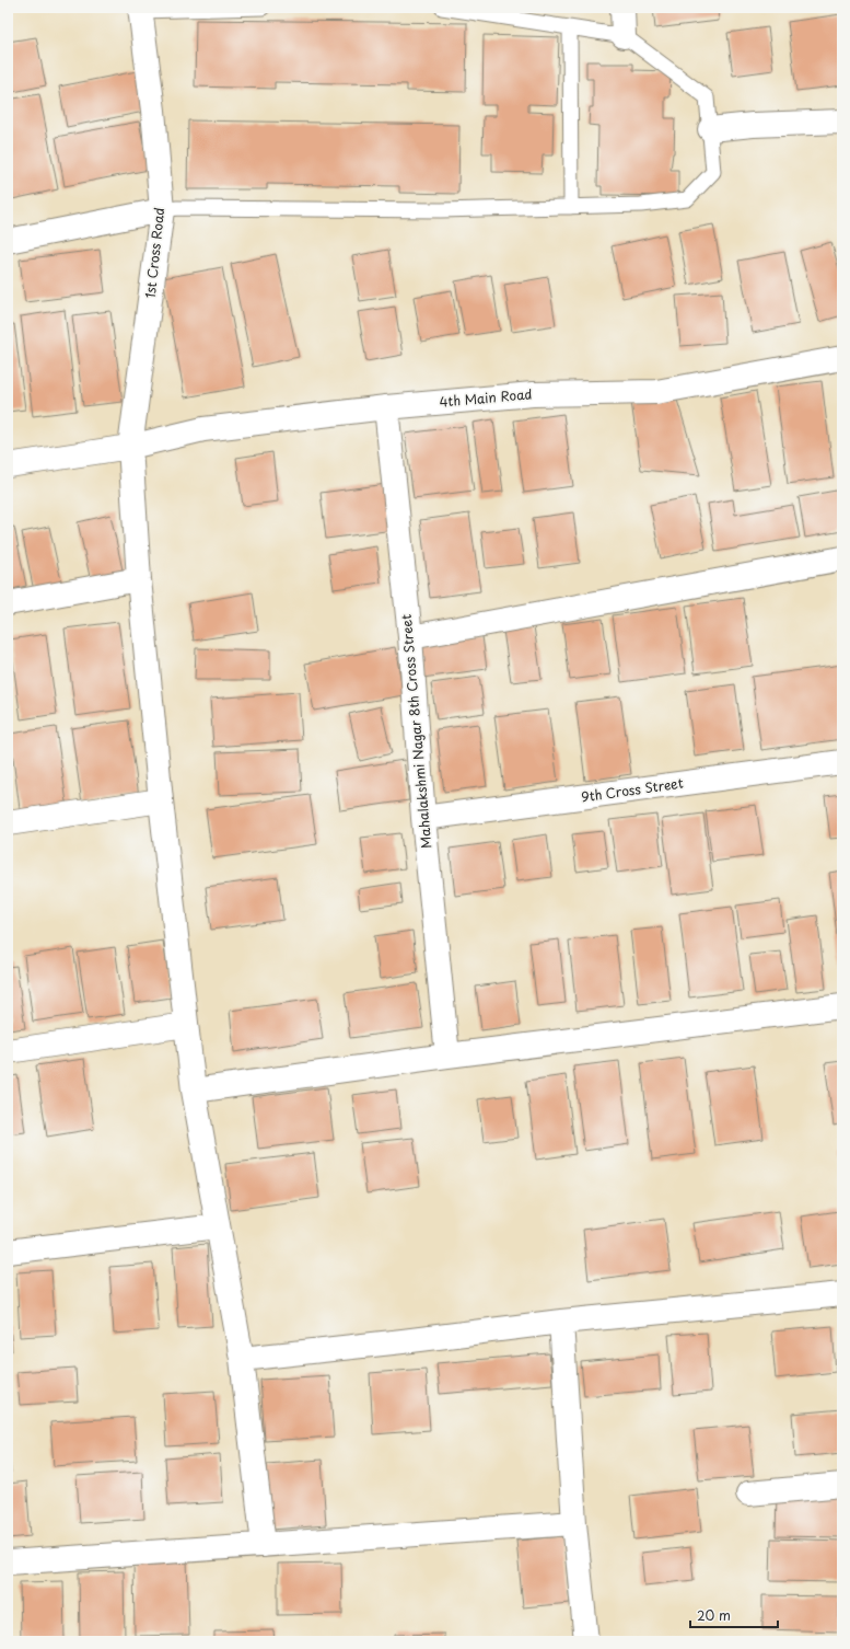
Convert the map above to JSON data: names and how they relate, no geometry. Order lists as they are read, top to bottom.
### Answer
{
  "streets": {
    "street": [
      "1st Cross Road",
      "4th Main Road",
      "Mahalakshmi Nagar 8th Cross Street",
      "9th Cross Street"
    ]
  },
  "crossings": [
    ["1st Cross Road", "4th Main Road"],
    ["4th Main Road", "Mahalakshmi Nagar 8th Cross Street"],
    ["Mahalakshmi Nagar 8th Cross Street", "9th Cross Street"]
  ],
  "scale_bar": "20 m"
}
